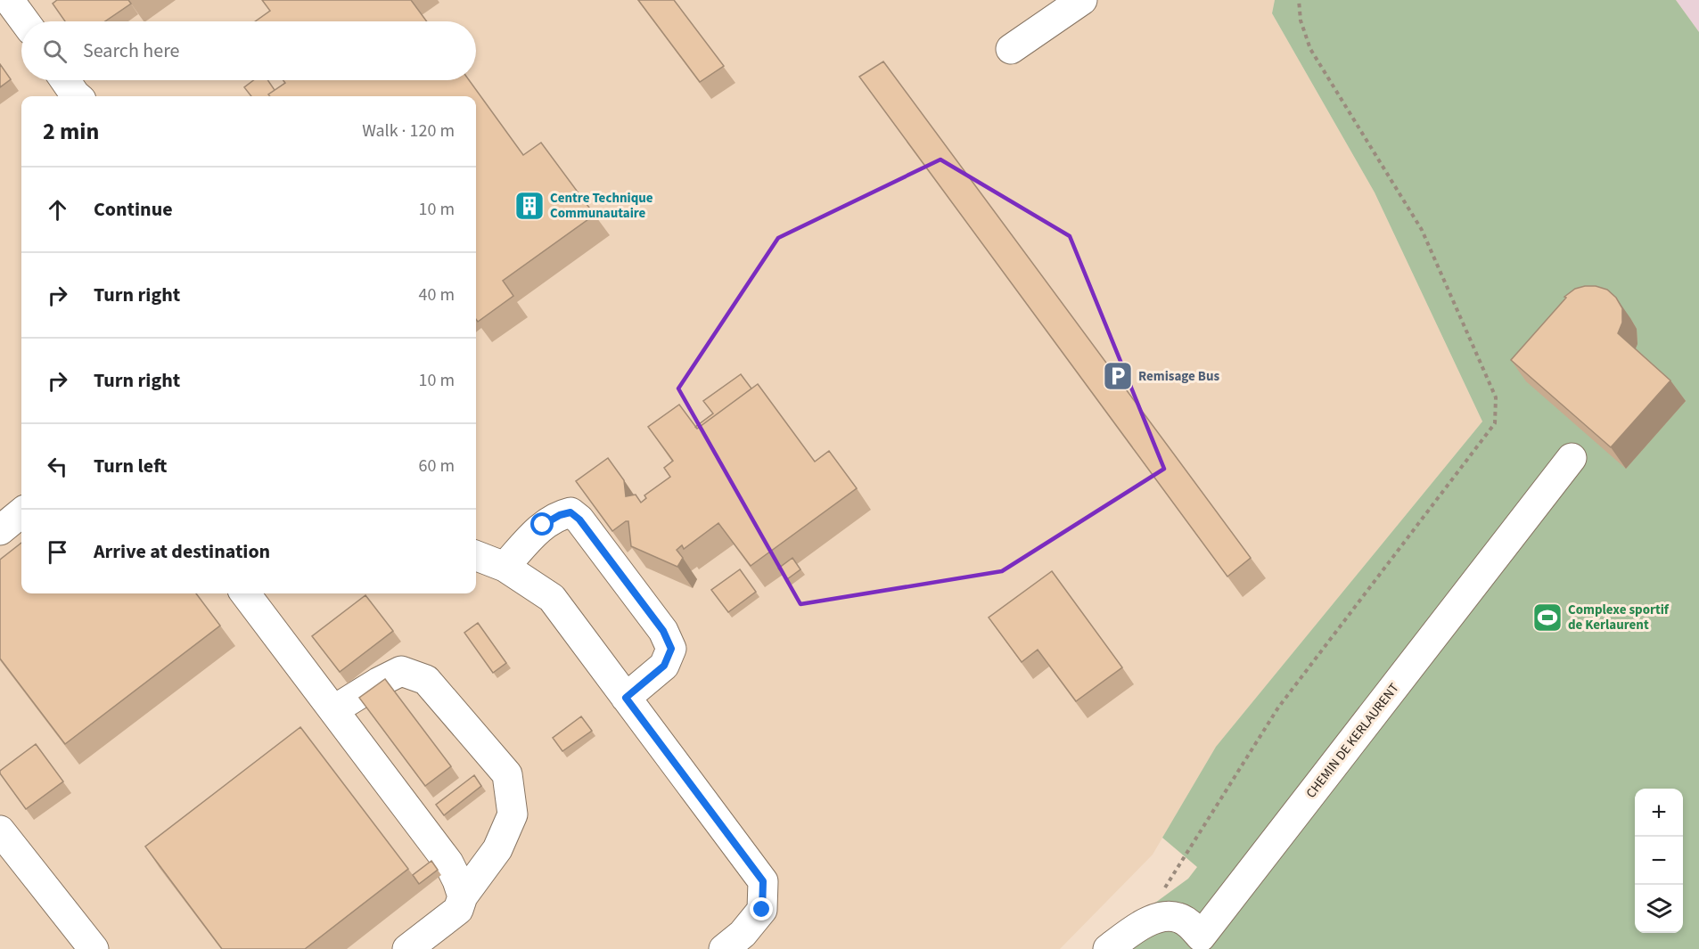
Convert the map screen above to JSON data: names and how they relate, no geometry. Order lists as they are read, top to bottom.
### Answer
{
  "streets": {
    "lane": ["CHEMIN DE KERLAURENT"]
  },
  "places": {
    "building": ["Centre Technique Communautaire"],
    "parking": ["Remisage Bus"],
    "sports": ["Complexe sportif de Kerlaurent"]
  },
  "page": {
    "search": "Search here",
    "heading": ["2 min", "Walk · 120 m"],
    "list": [
      ["Continue", "10 m"],
      ["Turn right", "40 m"],
      ["Turn right", "10 m"],
      ["Turn left", "60 m"],
      "Arrive at destination"
    ],
    "map_buttons": ["+", "−"]
  }
}
